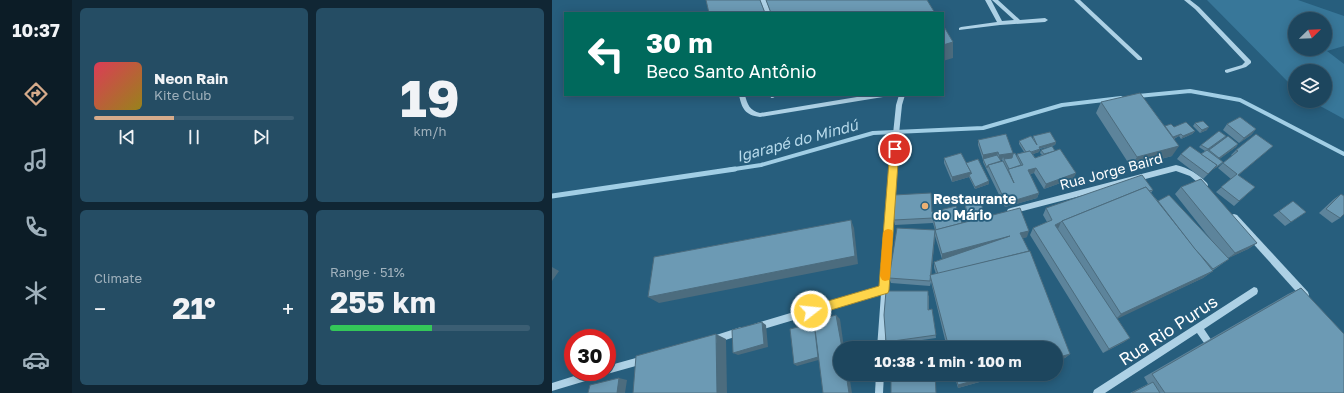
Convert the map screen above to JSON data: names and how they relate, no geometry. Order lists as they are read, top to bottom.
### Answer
{
  "streets": {
    "street": ["Rua Jorge Baird", "Rua Rio Purus"]
  },
  "water": ["Igarapé do Mindú"],
  "places": ["Restaurante do Mário"],
  "north": "top right",
  "page": {
    "tabs": "10:37",
    "tile": [
      ["19", "km/h"],
      "Climate",
      ["Range · 51%", "255 km"]
    ],
    "turn": ["30 m", "Beco Santo Antônio"],
    "song": ["Neon Rain", "Kite Club"],
    "heat": ["−", "21°", "+"],
    "limit": "30",
    "trip": "10:38 · 1 min · 100 m"
  }
}
